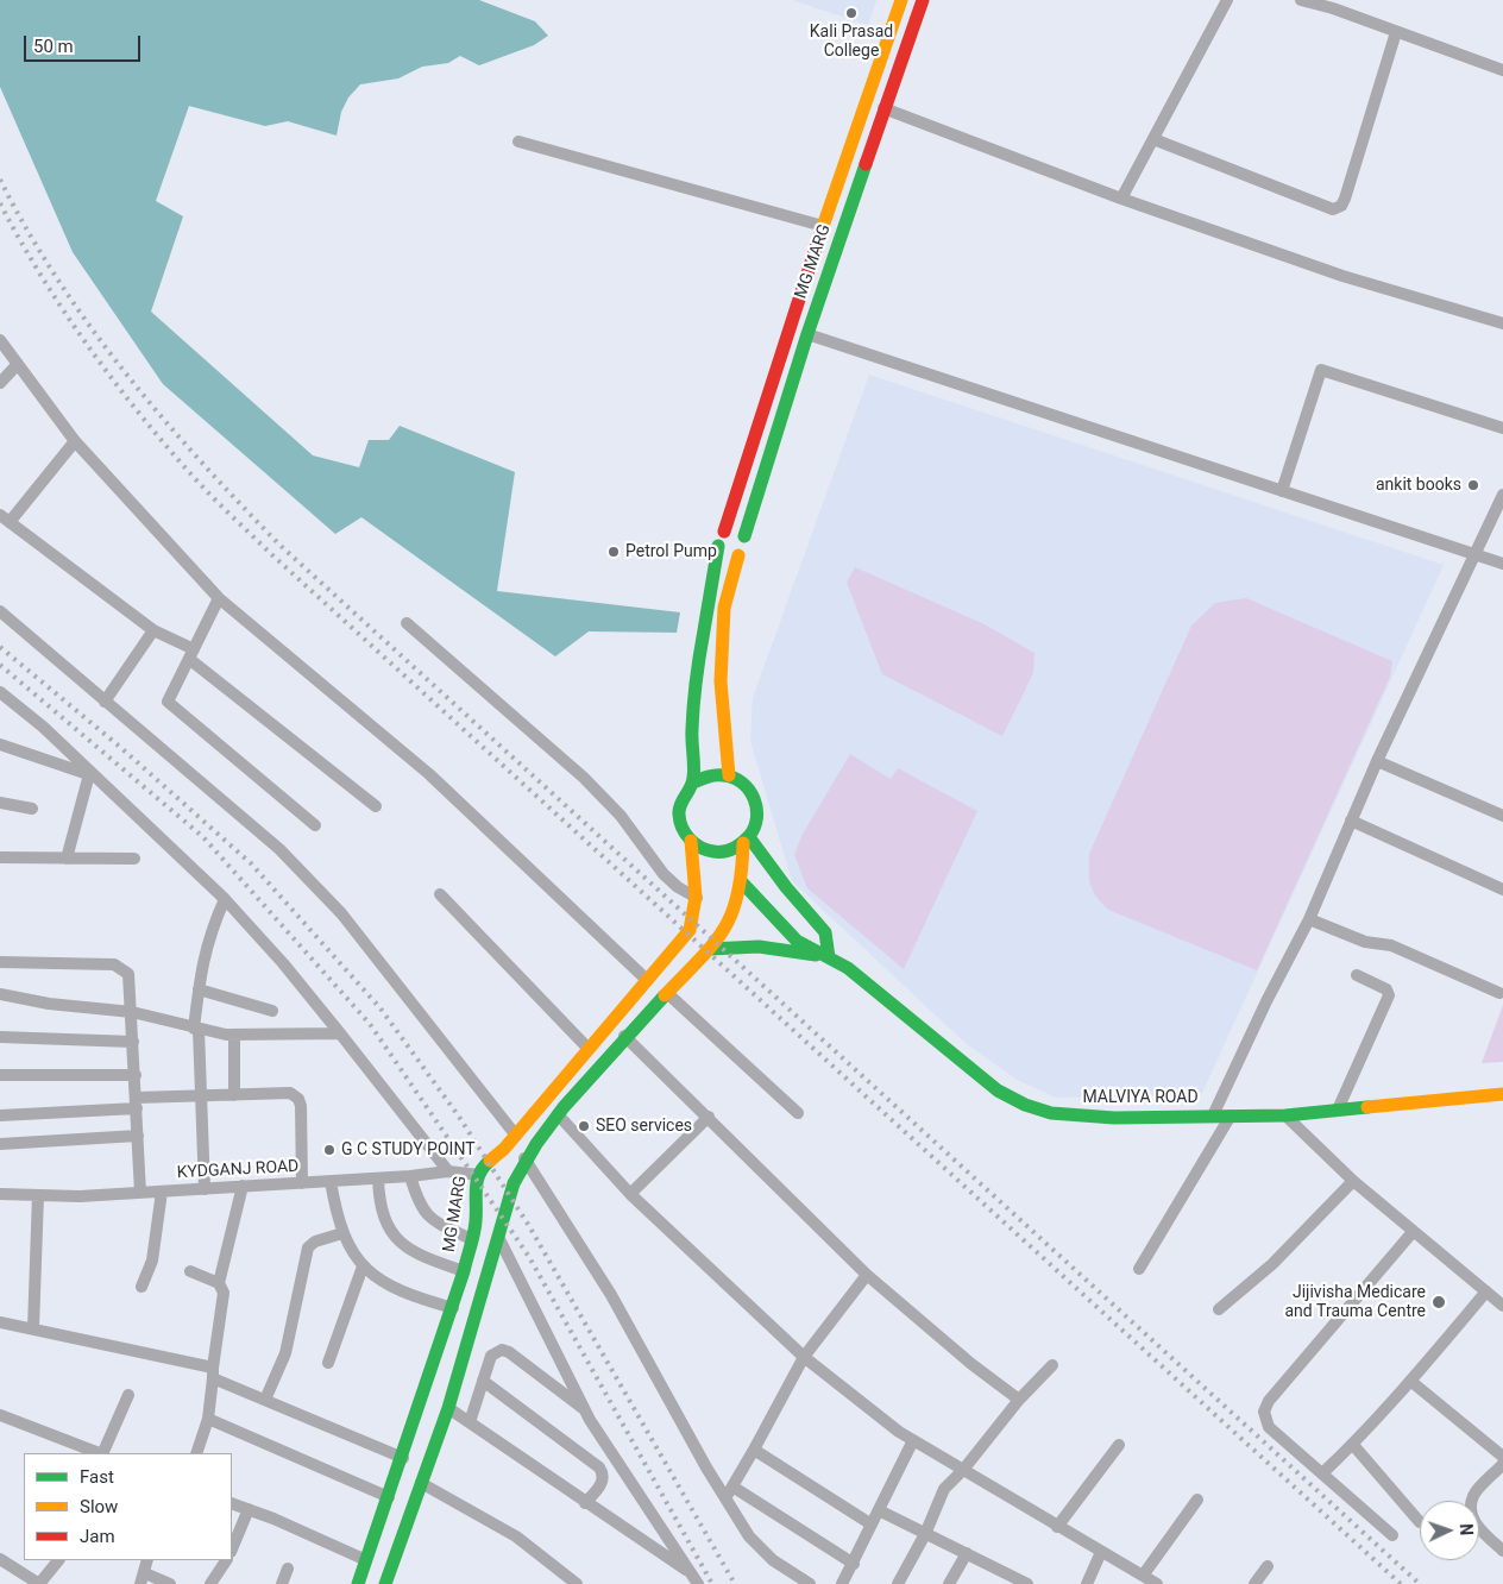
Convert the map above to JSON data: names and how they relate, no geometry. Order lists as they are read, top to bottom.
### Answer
{
  "streets": {
    "main road": ["MG MARG", "MALVIYA ROAD"],
    "street": ["KYDGANJ ROAD"]
  },
  "crossings": [
    ["MG MARG", "KYDGANJ ROAD"]
  ],
  "places": [
    "Kali Prasad College",
    "ankit books",
    "Petrol Pump",
    "SEO services",
    "G C STUDY POINT",
    "Jijivisha Medicare and Trauma Centre"
  ],
  "legend": ["Fast", "Slow", "Jam"],
  "scale_bar": "50 m",
  "north": "right"
}
